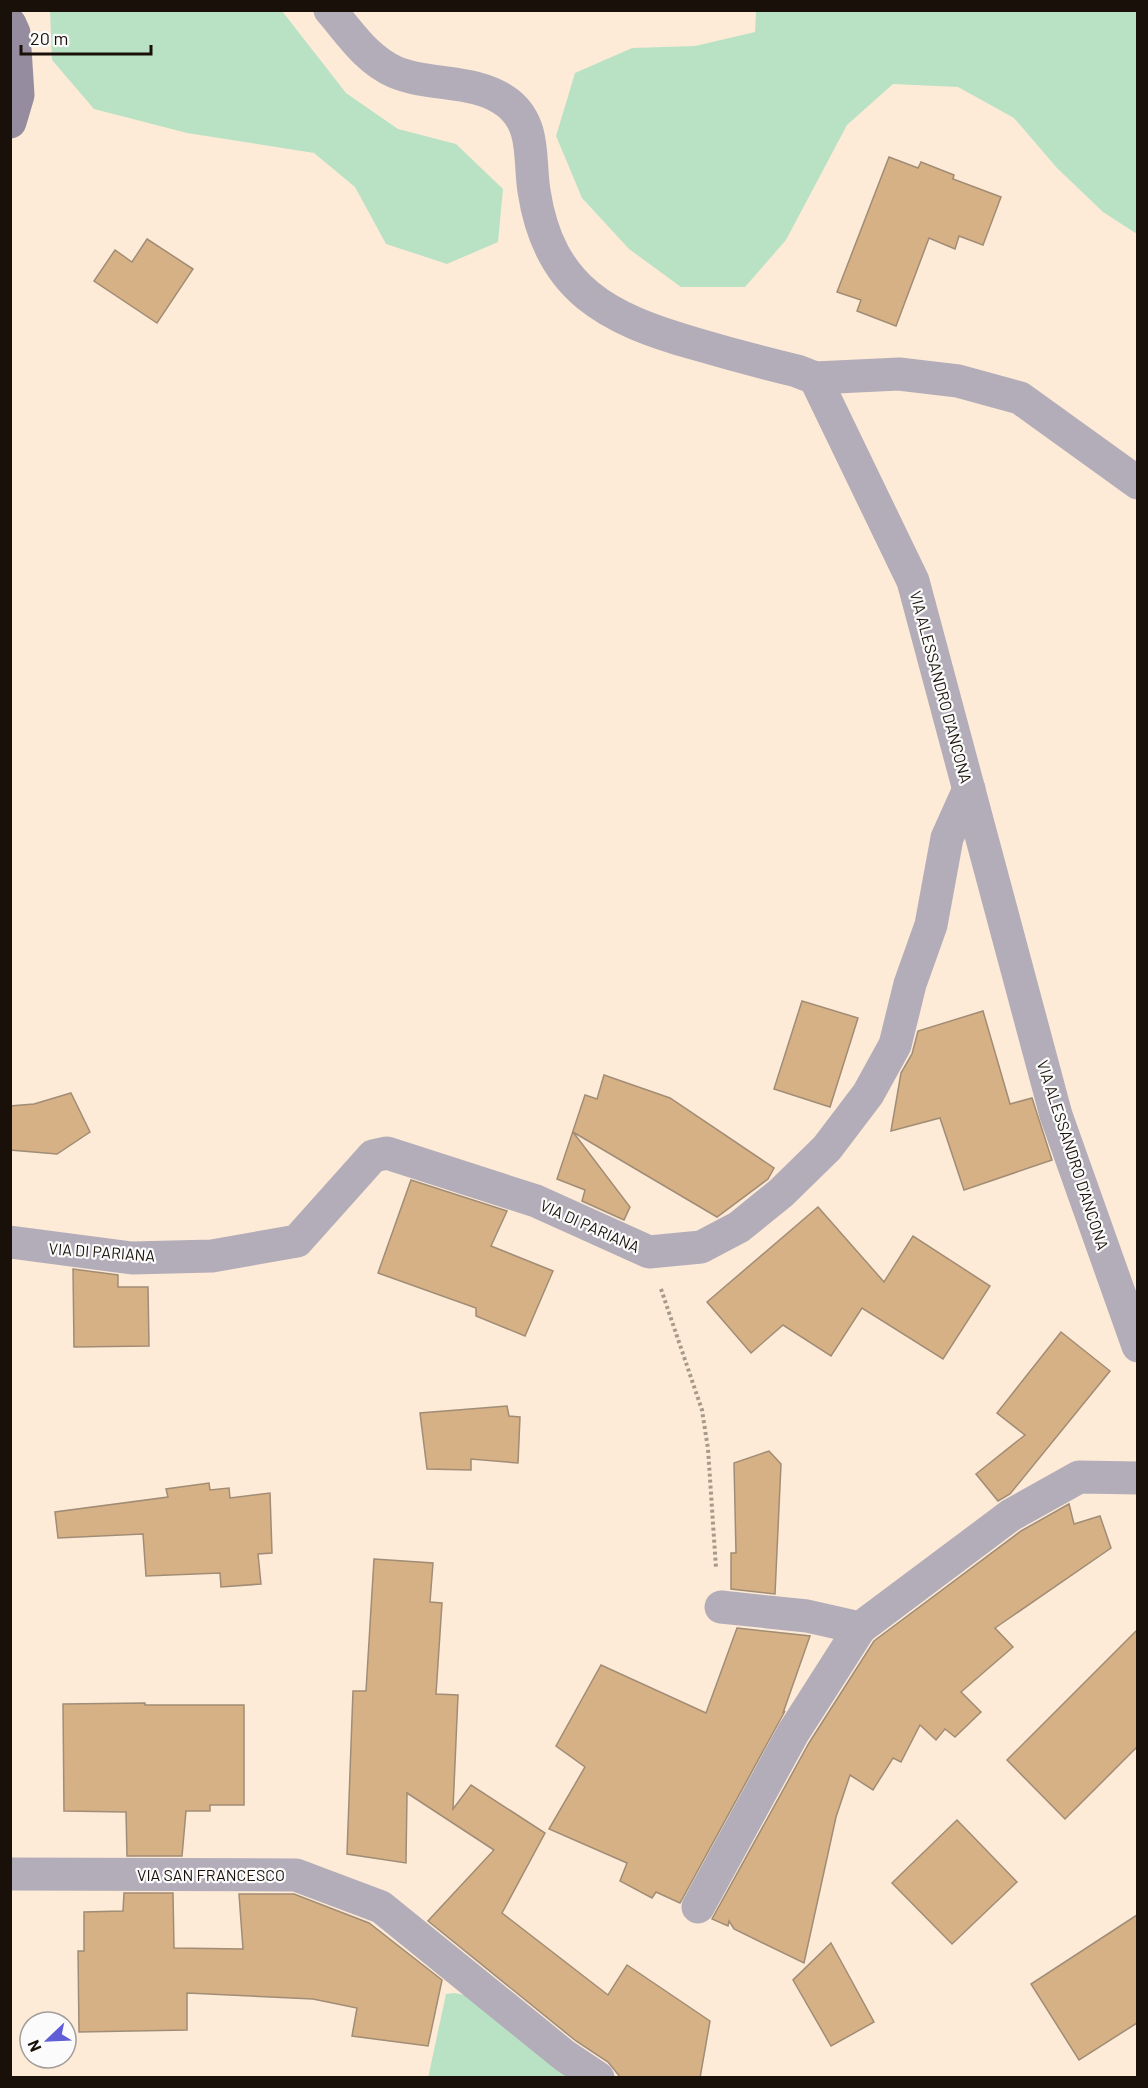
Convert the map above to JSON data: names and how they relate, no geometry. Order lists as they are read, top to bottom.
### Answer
{
  "streets": {
    "street": ["VIA ALESSANDRO D'ANCONA", "VIA DI PARIANA", "VIA SAN FRANCESCO"]
  },
  "crossings": [
    ["VIA ALESSANDRO D'ANCONA", "VIA DI PARIANA"]
  ],
  "scale_bar": "20 m",
  "north": "bottom left"
}
